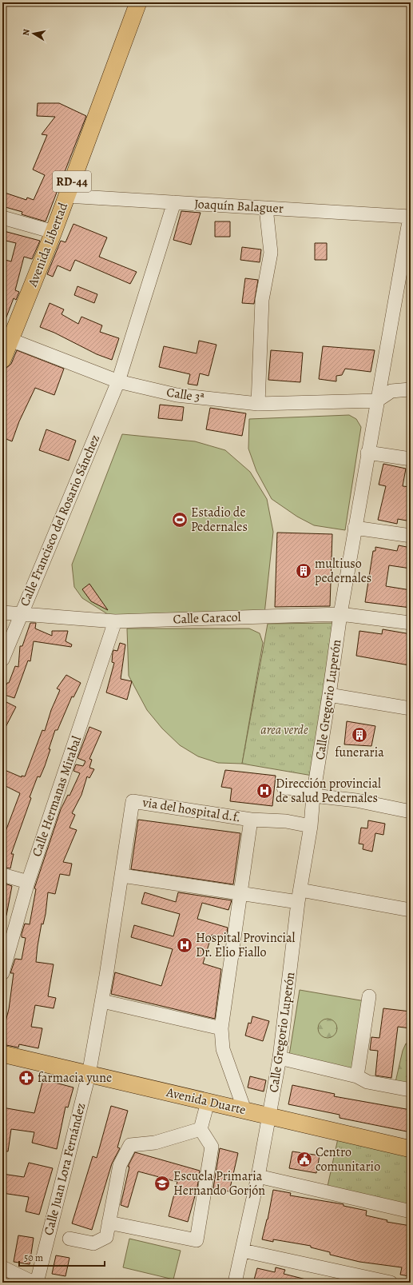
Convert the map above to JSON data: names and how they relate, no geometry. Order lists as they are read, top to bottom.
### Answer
{
  "streets": {
    "main road": ["RD-44", "Avenida Libertad", "Avenida Duarte"],
    "street": [
      "Joaquín Balaguer",
      "Calle 3ª",
      "Calle Francisco del Rosario Sánchez",
      "Calle Caracol",
      "Calle Gregorio Luperón",
      "Calle Hermanas Mirabal",
      "via del hospital d.f.",
      "Calle Juan Lora Fernández"
    ]
  },
  "crossings": [
    ["Joaquín Balaguer", "Avenida Libertad"],
    ["Joaquín Balaguer", "Calle Francisco del Rosario Sánchez"],
    ["Joaquín Balaguer", "Calle Gregorio Luperón"],
    ["Avenida Libertad", "Calle 3ª"],
    ["Calle 3ª", "Calle Francisco del Rosario Sánchez"],
    ["Calle 3ª", "Calle Gregorio Luperón"],
    ["Calle Francisco del Rosario Sánchez", "Calle Caracol"],
    ["Calle Caracol", "Calle Gregorio Luperón"],
    ["Calle Caracol", "Calle Hermanas Mirabal"],
    ["Calle Gregorio Luperón", "Avenida Duarte"],
    ["via del hospital d.f.", "Avenida Duarte"],
    ["via del hospital d.f.", "Calle Juan Lora Fernández"],
    ["Avenida Duarte", "Calle Juan Lora Fernández"]
  ],
  "parks": ["area verde"],
  "places": {
    "sports": ["Estadio de Pedernales"],
    "building": ["multiuso pedernales", "funeraria"],
    "hospital": ["Dirección provincial de salud Pedernales", "Hospital Provincial Dr. Elio Fiallo"],
    "pharmacy": ["farmacia yune"],
    "public building": ["Centro comunitario"],
    "school or university": ["Escuela Primaria Hernando Gorjón"]
  },
  "scale_bar": "50 m",
  "north": "left"
}
